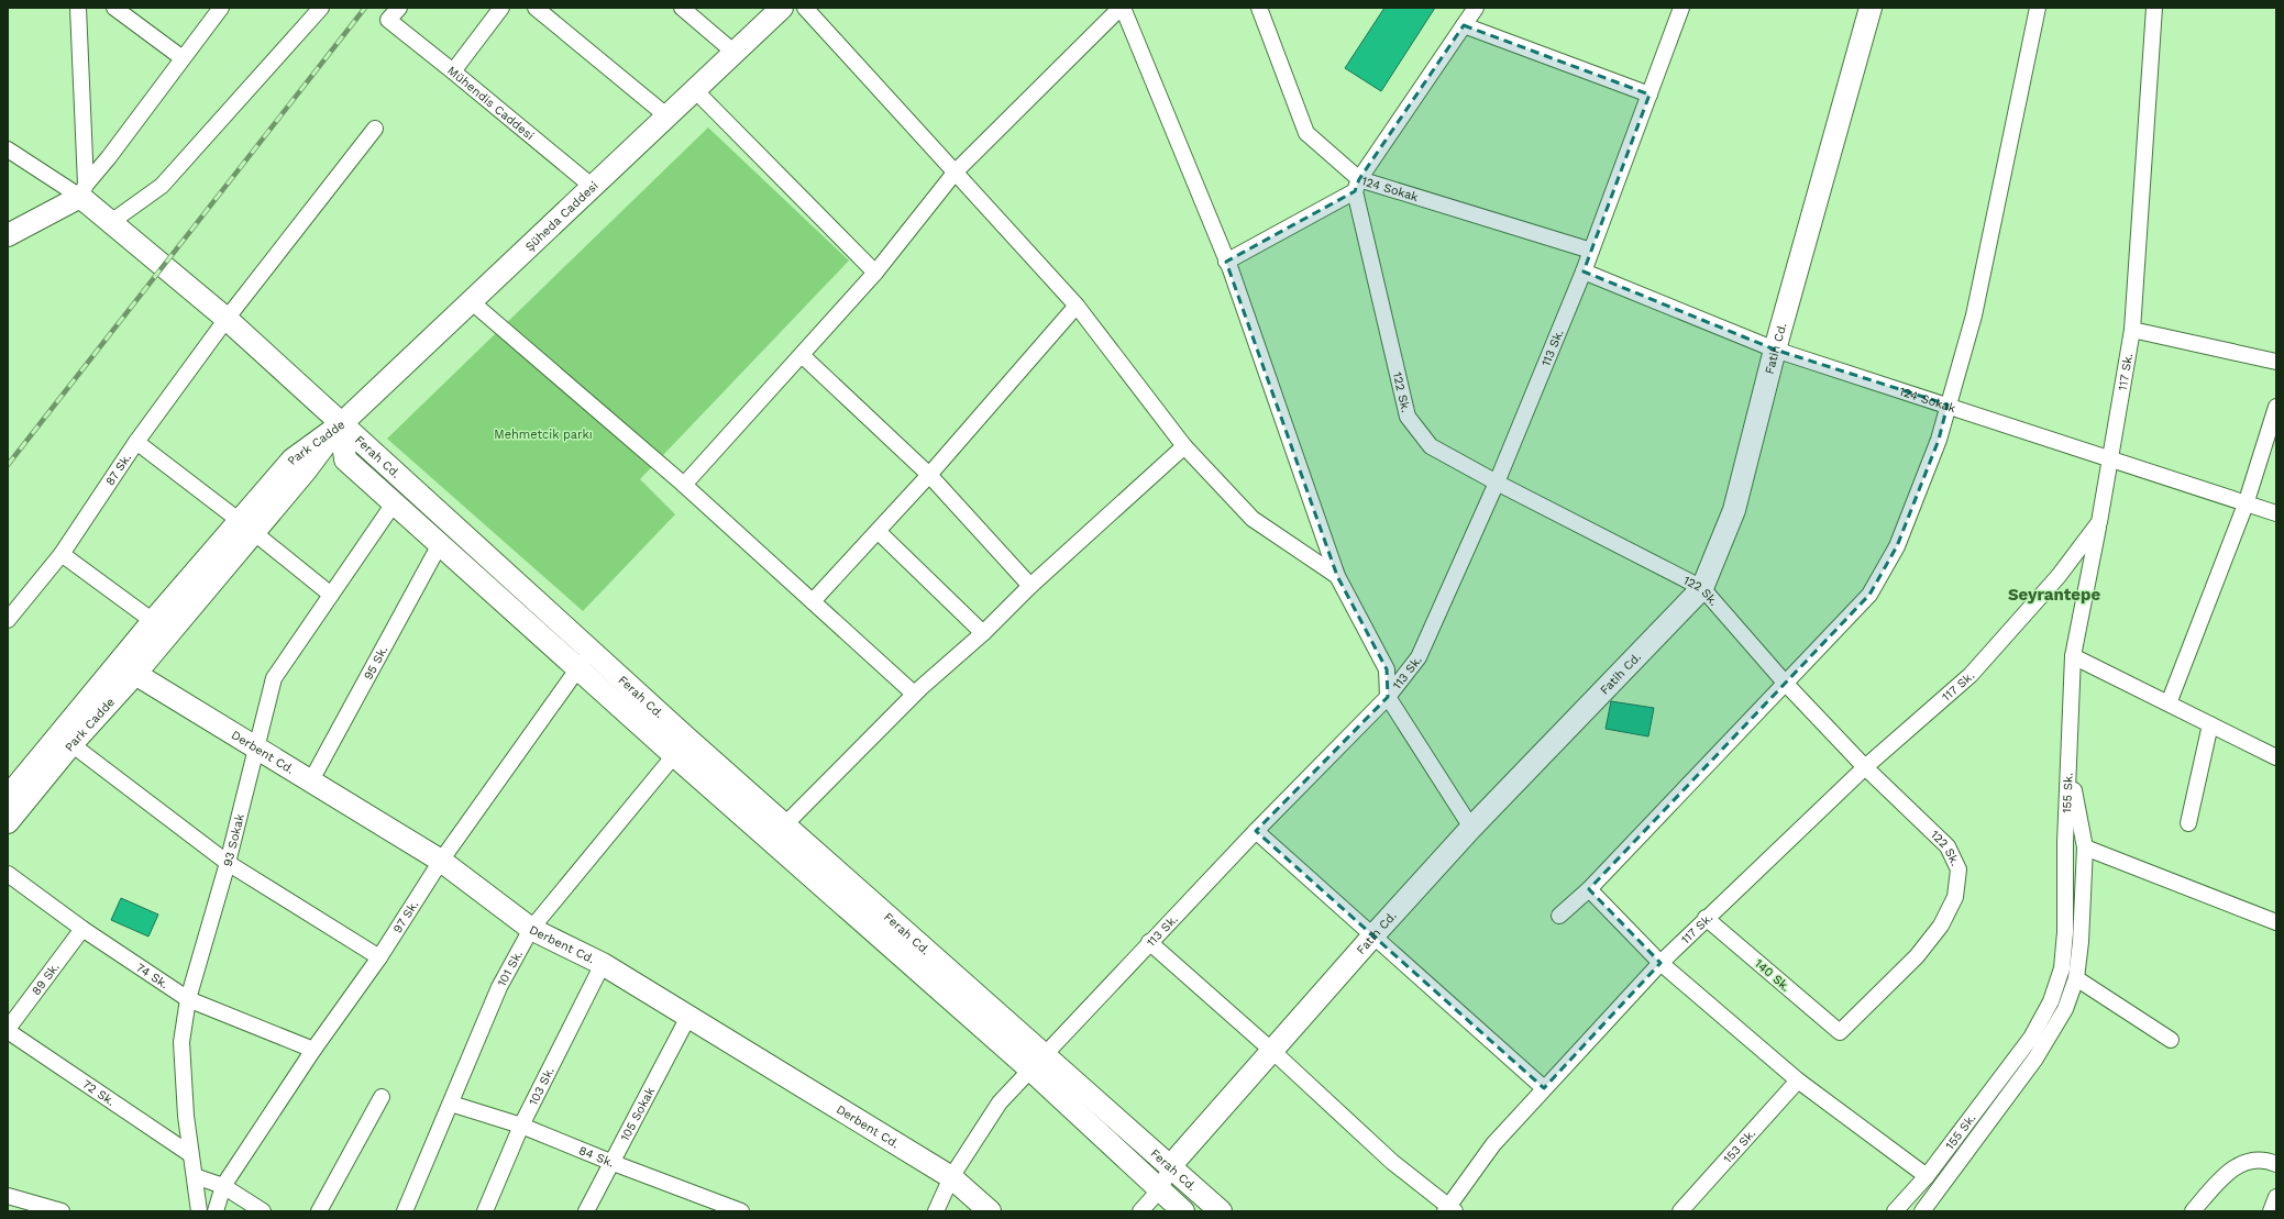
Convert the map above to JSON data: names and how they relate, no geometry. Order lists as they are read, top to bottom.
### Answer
{
  "streets": {
    "street": [
      "Mühendis Caddesi",
      "124 Sokak",
      "Şüheda Caddesi",
      "113 Sk.",
      "Fatih Cd.",
      "117 Sk.",
      "122 Sk.",
      "Park Cadde",
      "Ferah Cd.",
      "87 Sk.",
      "95 Sk.",
      "Derbent Cd.",
      "155 Sk.",
      "93 Sokak",
      "97 Sk.",
      "101 Sk.",
      "140 Sk.",
      "74 Sk.",
      "89 Sk.",
      "103 Sk.",
      "72 Sk.",
      "105 Sokak",
      "153 Sk.",
      "84 Sk."
    ]
  },
  "crossings": [
    ["Mühendis Caddesi", "Şüheda Caddesi"],
    ["124 Sokak", "113 Sk."],
    ["124 Sokak", "Fatih Cd."],
    ["124 Sokak", "117 Sk."],
    ["124 Sokak", "122 Sk."],
    ["Şüheda Caddesi", "Park Cadde"],
    ["Şüheda Caddesi", "Ferah Cd."],
    ["113 Sk.", "122 Sk."],
    ["113 Sk.", "Ferah Cd."],
    ["113 Sk.", "Derbent Cd."],
    ["Fatih Cd.", "122 Sk."],
    ["Fatih Cd.", "Ferah Cd."],
    ["117 Sk.", "122 Sk."],
    ["117 Sk.", "140 Sk."],
    ["122 Sk.", "140 Sk."],
    ["Park Cadde", "Ferah Cd."],
    ["Park Cadde", "Derbent Cd."],
    ["Ferah Cd.", "95 Sk."],
    ["Ferah Cd.", "93 Sokak"],
    ["Ferah Cd.", "97 Sk."],
    ["Ferah Cd.", "101 Sk."],
    ["95 Sk.", "Derbent Cd."],
    ["Derbent Cd.", "93 Sokak"],
    ["Derbent Cd.", "97 Sk."],
    ["Derbent Cd.", "101 Sk."],
    ["Derbent Cd.", "103 Sk."],
    ["Derbent Cd.", "105 Sokak"],
    ["93 Sokak", "74 Sk."],
    ["93 Sokak", "72 Sk."],
    ["97 Sk.", "74 Sk."],
    ["101 Sk.", "84 Sk."],
    ["74 Sk.", "89 Sk."],
    ["89 Sk.", "72 Sk."],
    ["103 Sk.", "84 Sk."],
    ["105 Sokak", "84 Sk."]
  ],
  "districts": ["Seyrantepe"],
  "parks": ["Mehmetcik parkı"]
}
